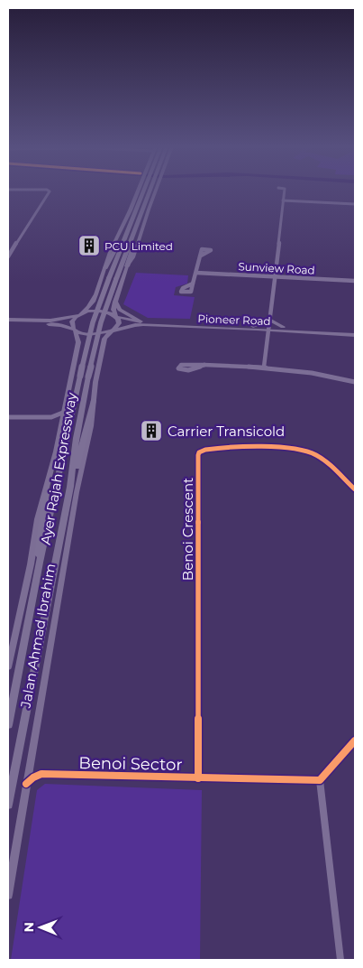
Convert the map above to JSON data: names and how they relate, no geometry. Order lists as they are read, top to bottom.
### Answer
{
  "streets": {
    "highway": ["Ayer Rajah Expressway"],
    "main road": ["Pioneer Road", "Jalan Ahmad Ibrahim"],
    "street": ["Sunview Road", "Benoi Crescent", "Benoi Sector"]
  },
  "crossings": [
    ["Pioneer Road", "Jalan Ahmad Ibrahim"],
    ["Benoi Crescent", "Benoi Sector"]
  ],
  "places": {
    "building": ["PCU Limited", "Carrier Transicold"]
  },
  "north": "left"
}
